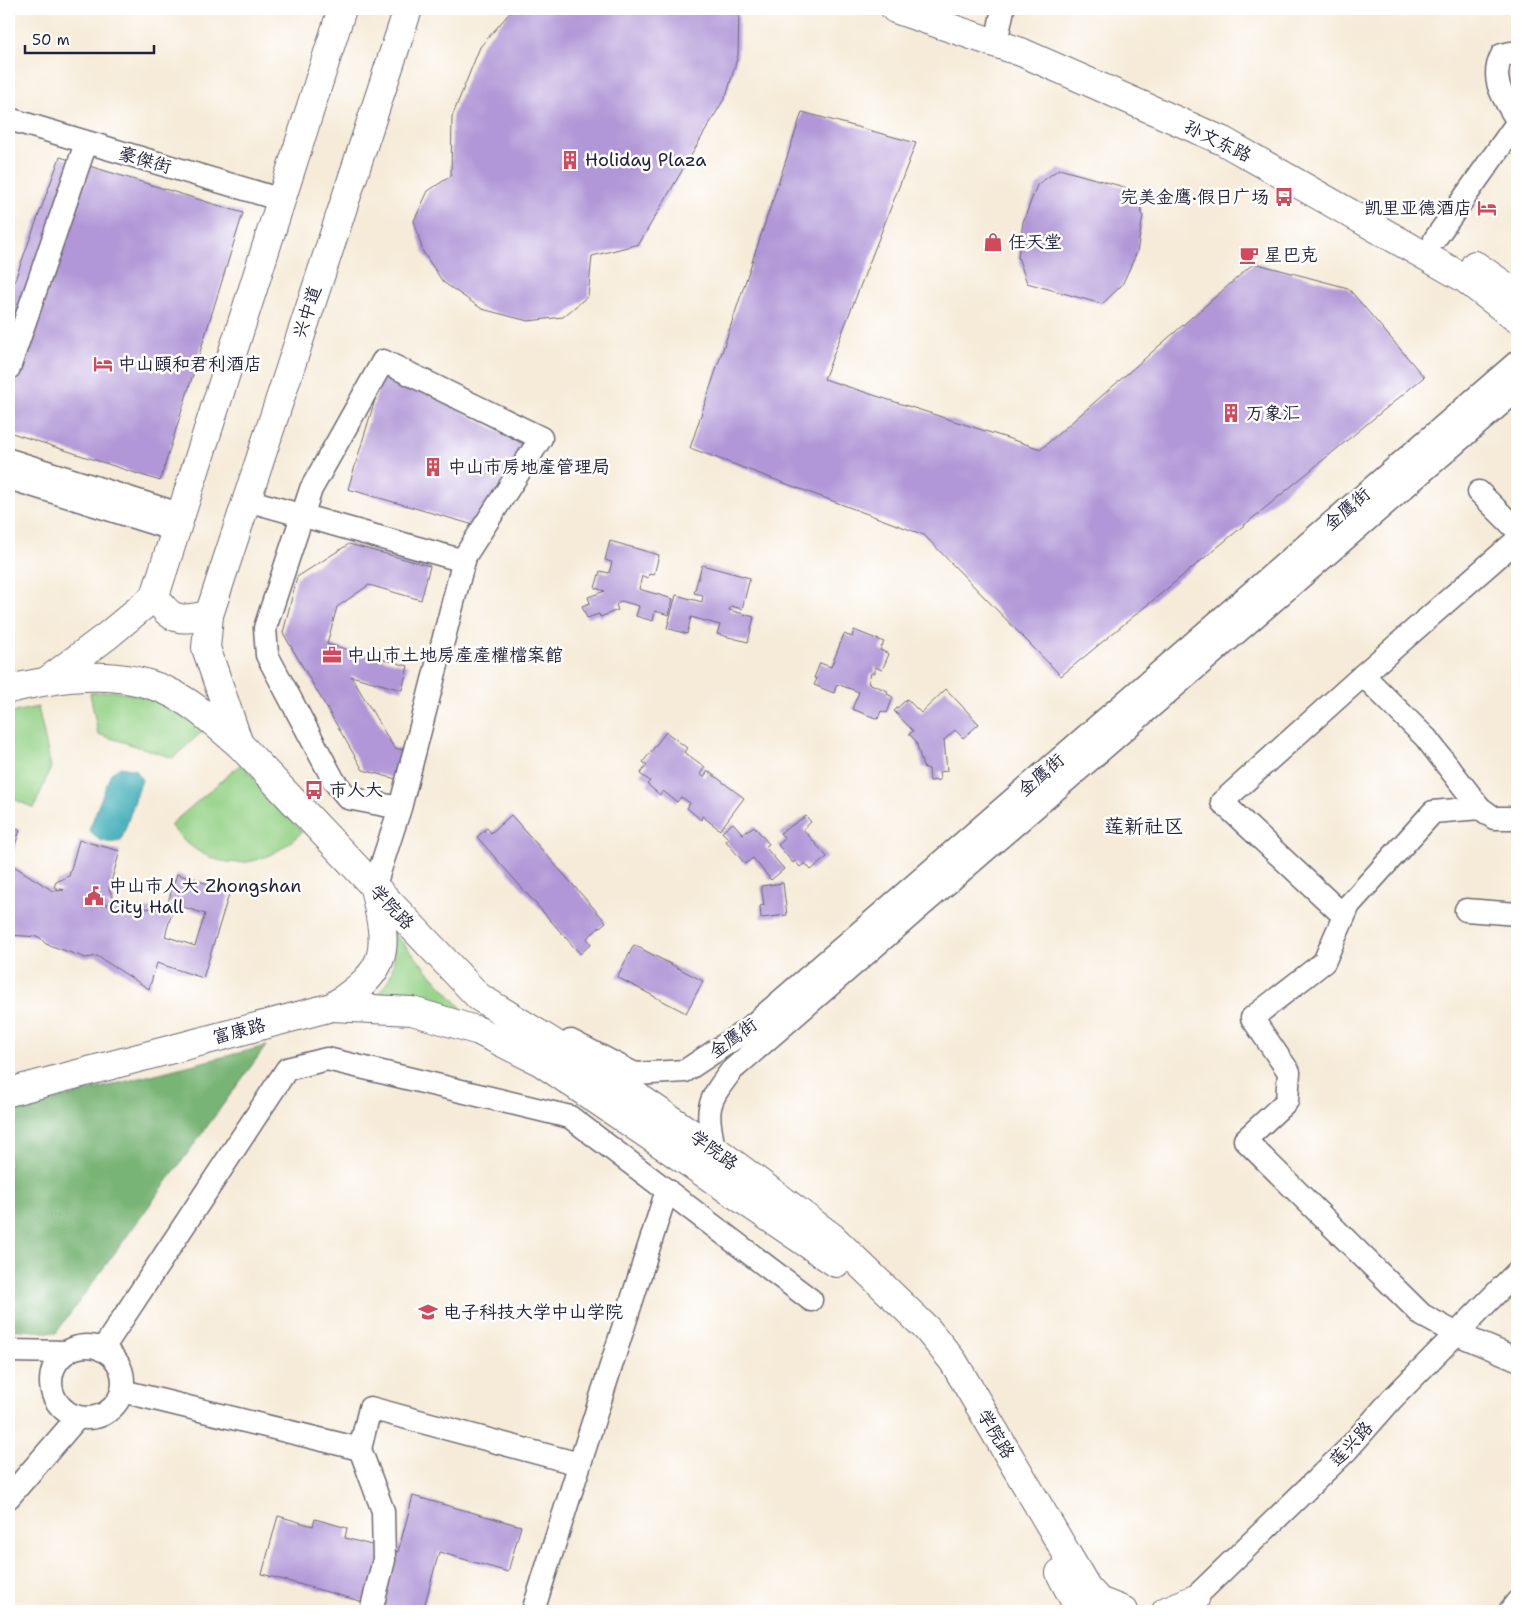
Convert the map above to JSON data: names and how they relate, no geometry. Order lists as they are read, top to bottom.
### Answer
{
  "streets": {
    "main road": [
      "孙文东路",
      "兴中道",
      "学院路",
      "富康路"
    ],
    "street": ["豪傑街", "金鹰街", "莲兴路"]
  },
  "crossings": [
    ["兴中道", "学院路"],
    ["金鹰街", "学院路"],
    ["学院路", "富康路"]
  ],
  "districts": ["莲新社区"],
  "places": {
    "building": ["Holiday Plaza", "万象汇", "中山市房地產管理局"],
    "bus stop": ["完美金鹰·假日广场", "市人大"],
    "hotel": ["凯里亚德酒店", "中山頤和君利酒店"],
    "shop": ["任天堂"],
    "cafe": ["星巴克"],
    "office": ["中山市土地房產產權檔案館"],
    "public building": ["中山市人大 Zhongshan City Hall"],
    "school or university": ["电子科技大学中山学院"]
  },
  "scale_bar": "50 m"
}
